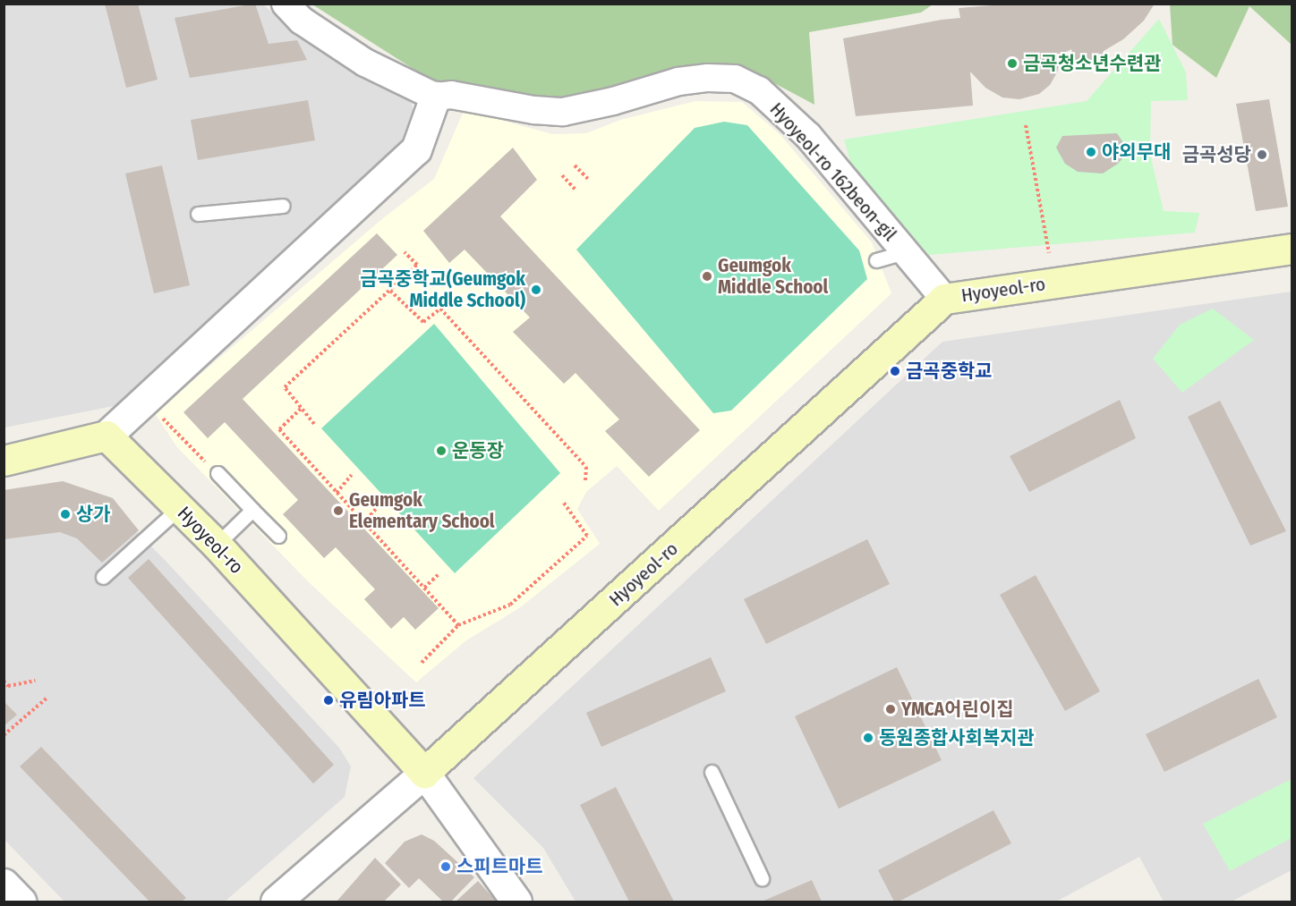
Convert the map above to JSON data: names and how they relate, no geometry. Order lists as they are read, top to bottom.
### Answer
{
  "streets": {
    "main road": ["Hyoyeol-ro"],
    "street": ["Hyoyeol-ro 162beon-gil"]
  },
  "crossings": [
    ["Hyoyeol-ro 162beon-gil", "Hyoyeol-ro"]
  ],
  "places": [
    "금곡청소년수련관",
    "야외무대",
    "금곡성당",
    "Geumgok Middle School",
    "금곡중학교(Geumgok Middle School)",
    "금곡중학교",
    "운동장",
    "Geumgok Elementary School",
    "상가",
    "유림아파트",
    "YMCA어린이집",
    "동원종합사회복지관",
    "스피트마트"
  ]
}
